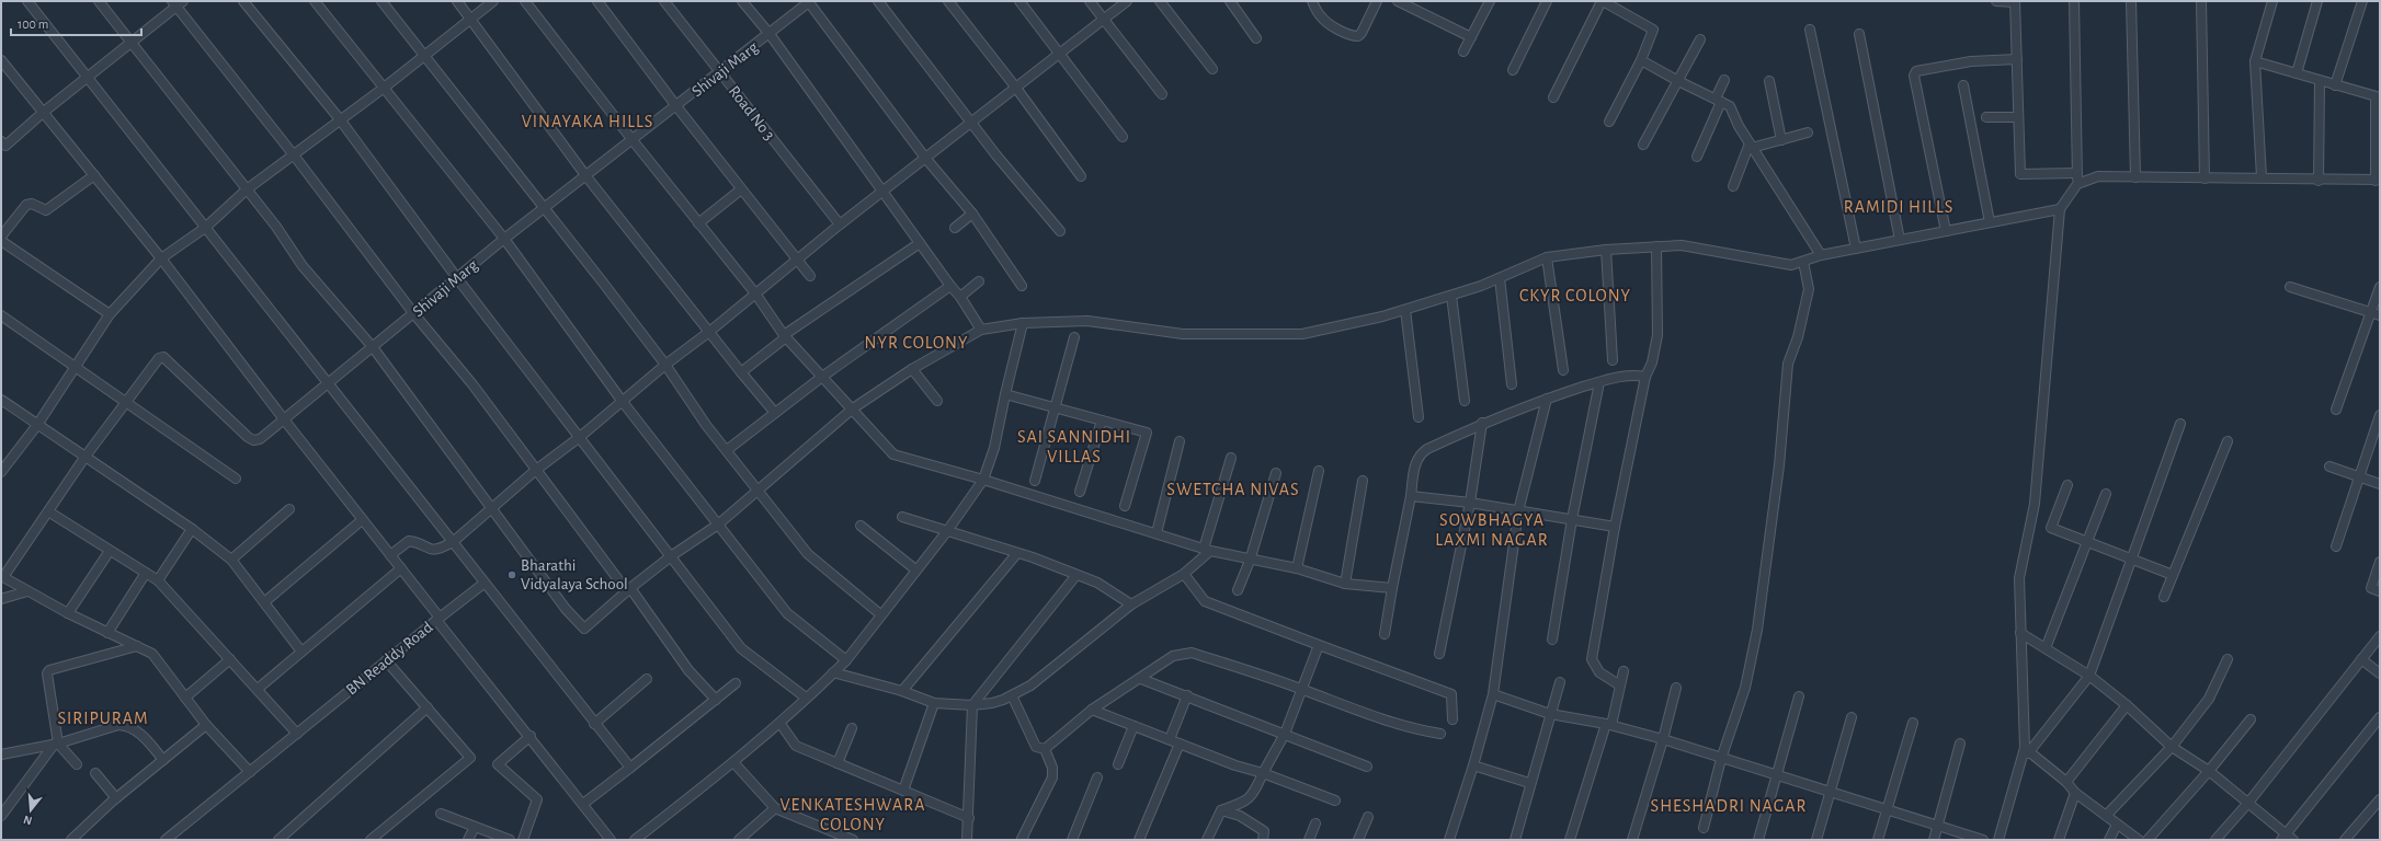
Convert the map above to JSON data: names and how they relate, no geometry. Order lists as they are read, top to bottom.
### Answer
{
  "streets": {
    "street": ["Shivaji Marg", "Road No 3", "BN Readdy Road"]
  },
  "crossings": [
    ["Shivaji Marg", "Road No 3"]
  ],
  "districts": [
    "VINAYAKA HILLS",
    "RAMIDI HILLS",
    "CKYR COLONY",
    "NYR COLONY",
    "SAI SANNIDHI VILLAS",
    "SWETCHA NIVAS",
    "SOWBHAGYA LAXMI NAGAR",
    "SIRIPURAM",
    "VENKATESHWARA COLONY",
    "SHESHADRI NAGAR"
  ],
  "places": ["Bharathi Vidyalaya School"],
  "scale_bar": "100 m",
  "north": "bottom"
}
